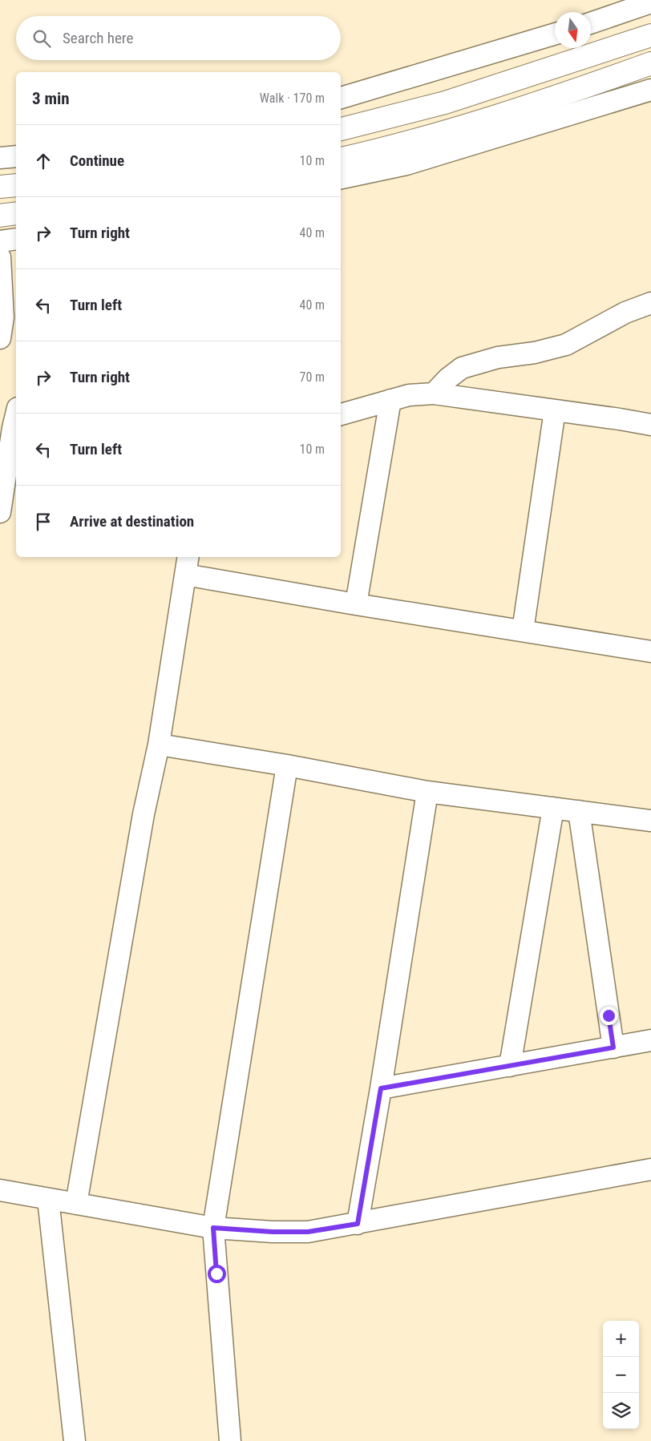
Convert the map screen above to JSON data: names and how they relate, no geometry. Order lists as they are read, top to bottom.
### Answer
{
  "north": "bottom",
  "page": {
    "search": "Search here",
    "heading": ["3 min", "Walk · 170 m"],
    "list": [
      ["Continue", "10 m"],
      ["Turn right", "40 m"],
      ["Turn left", "40 m"],
      ["Turn right", "70 m"],
      ["Turn left", "10 m"],
      "Arrive at destination"
    ],
    "map_buttons": ["+", "−"]
  }
}
